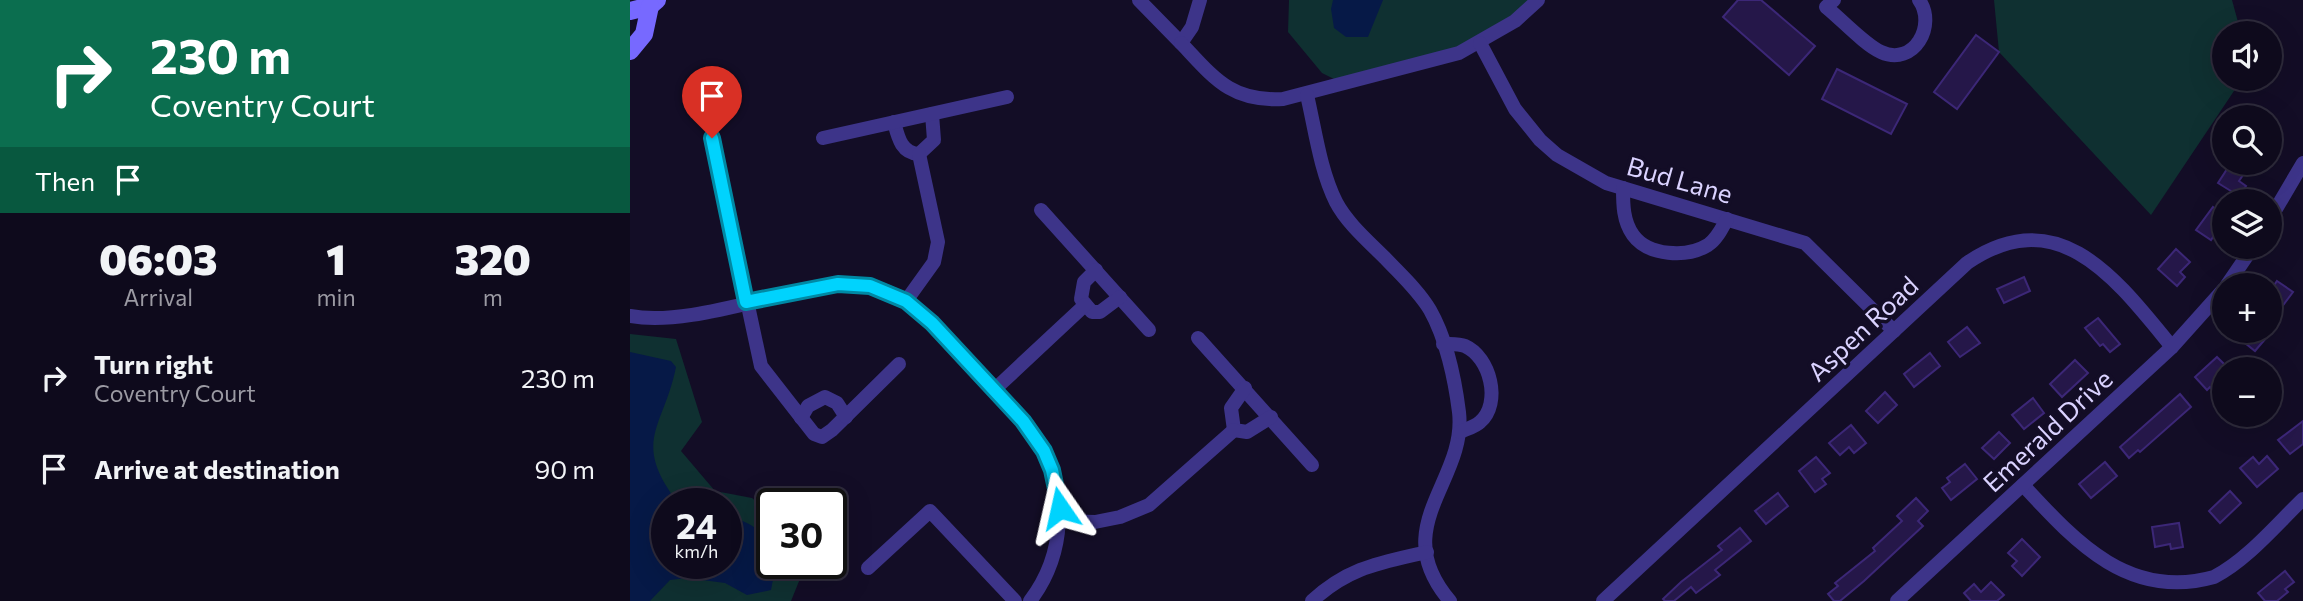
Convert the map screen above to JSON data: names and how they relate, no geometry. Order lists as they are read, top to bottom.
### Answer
{
  "streets": {
    "street": ["Bud Lane", "Aspen Road", "Emerald Drive"]
  },
  "crossings": [
    ["Bud Lane", "Aspen Road"],
    ["Aspen Road", "Emerald Drive"]
  ],
  "page": {
    "turn": ["230 m", "Coventry Court"],
    "map_buttons": ["+", "−"],
    "then": "Then",
    "eta": [
      "06:03",
      "Arrival",
      "1",
      "min",
      "320",
      "m"
    ],
    "list": [
      {
        "name": "Turn right",
        "note": "Coventry Court",
        "value": "230 m"
      },
      {
        "name": "Arrive at destination",
        "value": "90 m"
      }
    ],
    "speed": "24 km/h",
    "limit": "30"
  }
}
